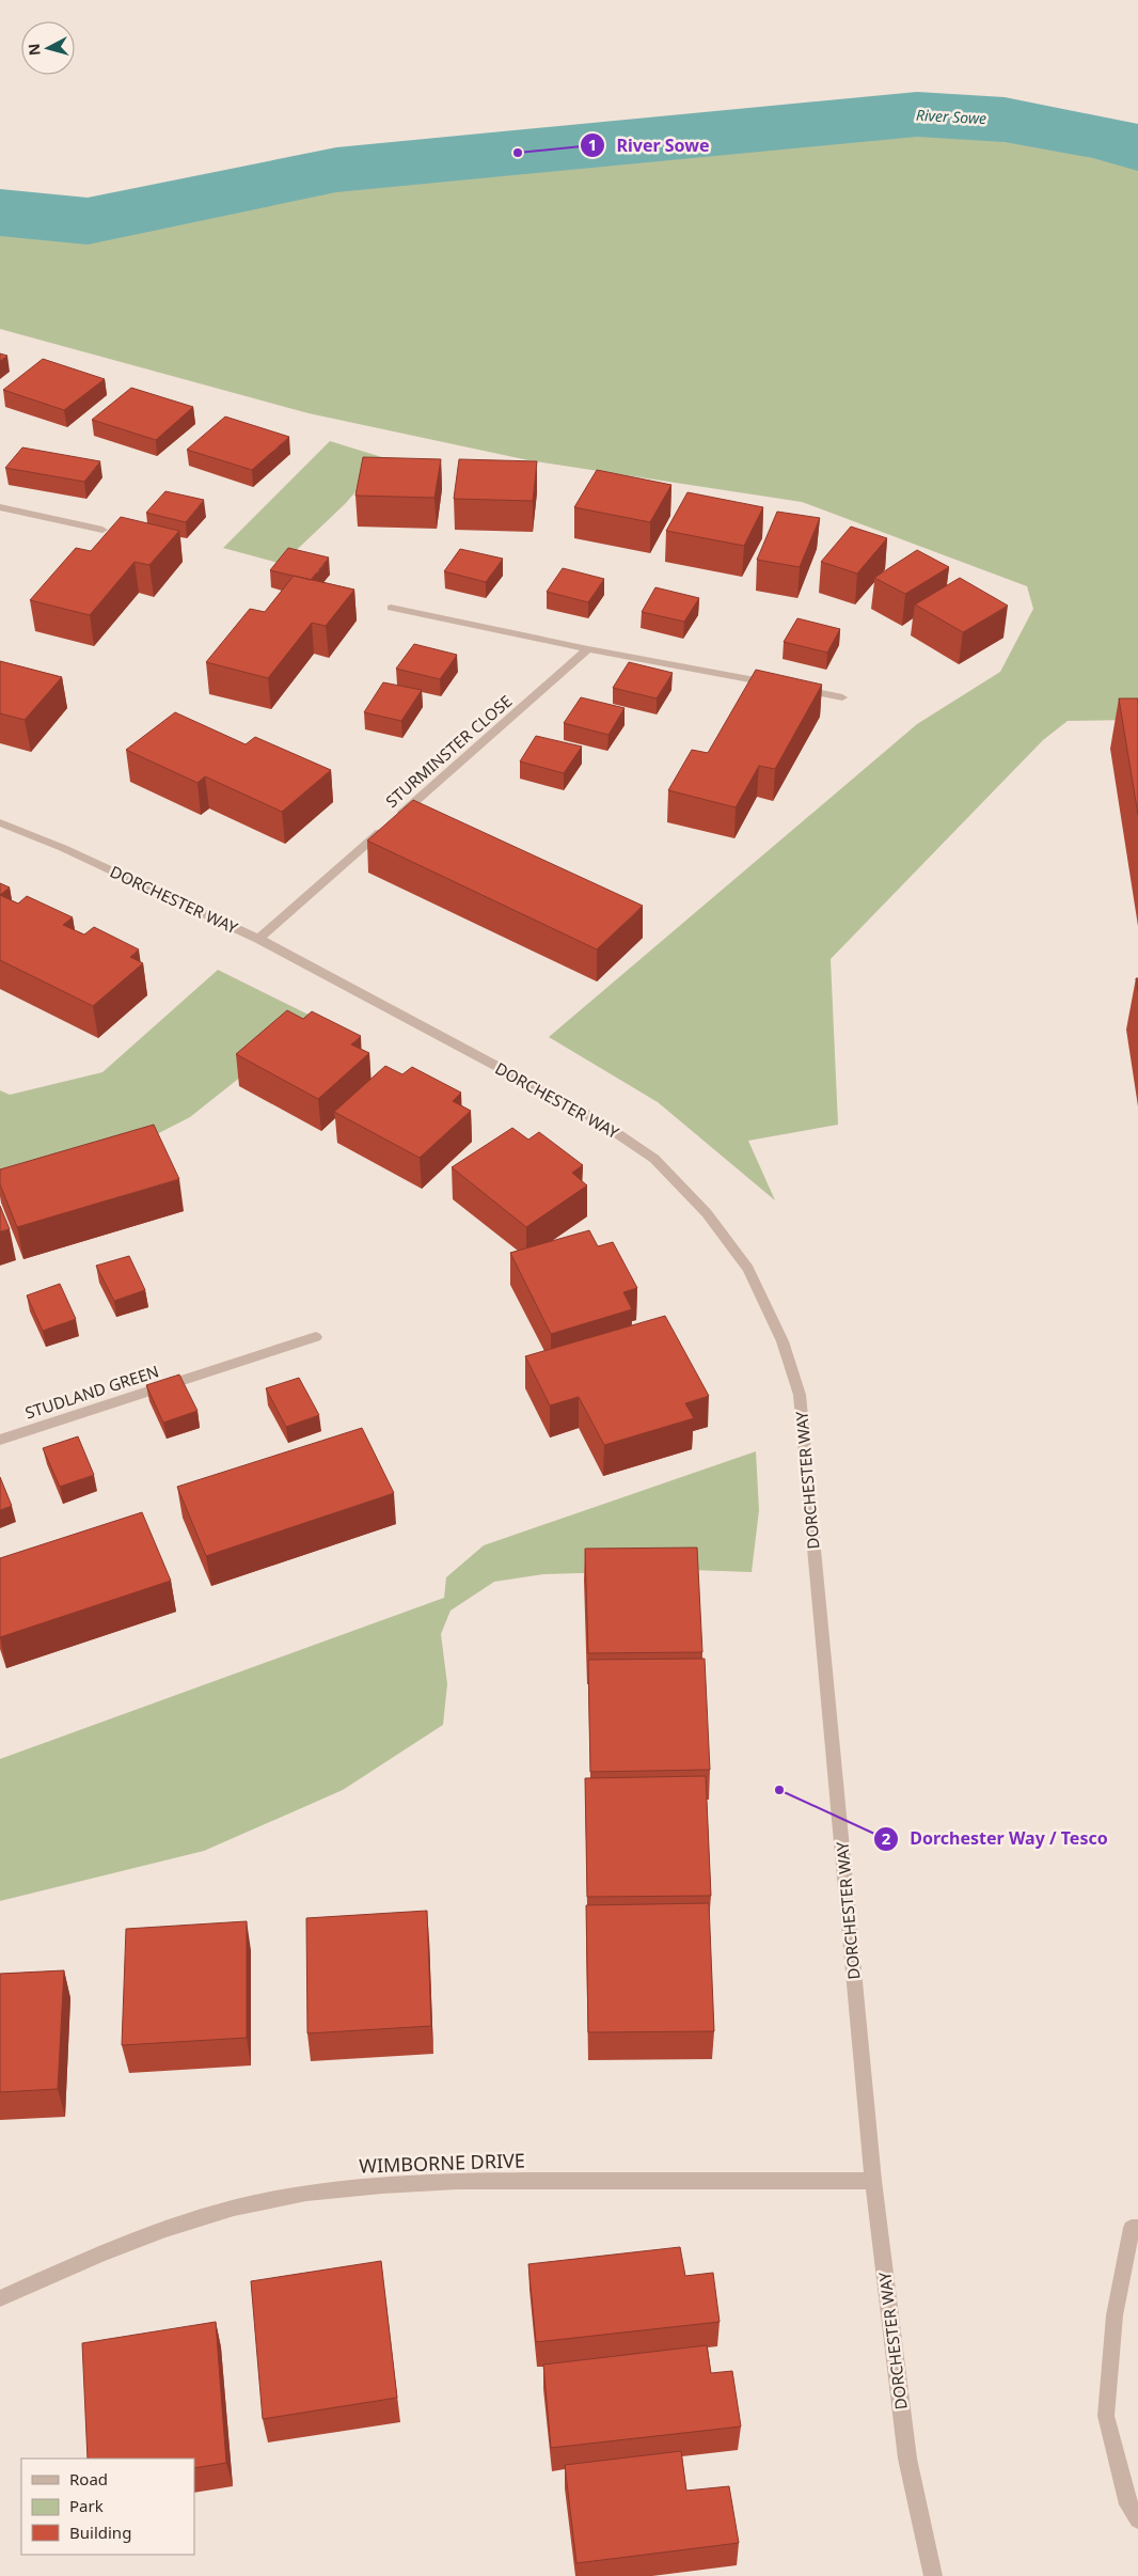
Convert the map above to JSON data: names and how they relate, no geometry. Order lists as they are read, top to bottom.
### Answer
{
  "streets": {
    "street": [
      "STURMINSTER CLOSE",
      "DORCHESTER WAY",
      "STUDLAND GREEN",
      "WIMBORNE DRIVE"
    ]
  },
  "crossings": [
    ["STURMINSTER CLOSE", "DORCHESTER WAY"],
    ["DORCHESTER WAY", "WIMBORNE DRIVE"]
  ],
  "water": ["River Sowe"],
  "places": ["River Sowe", "Dorchester Way / Tesco"],
  "legend": ["Road", "Park", "Building"],
  "north": "left"
}
